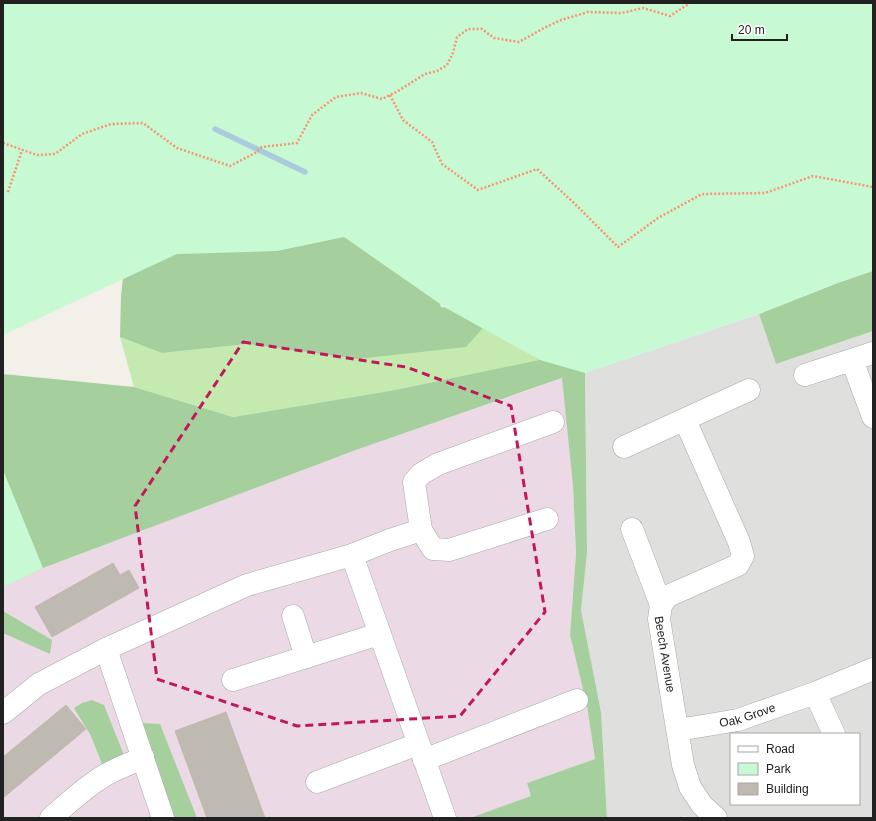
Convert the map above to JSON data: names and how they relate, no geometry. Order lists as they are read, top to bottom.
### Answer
{
  "streets": {
    "street": ["Beech Avenue", "Oak Grove"]
  },
  "crossings": [
    ["Beech Avenue", "Oak Grove"]
  ],
  "legend": ["Road", "Park", "Building"],
  "scale_bar": "20 m"
}
